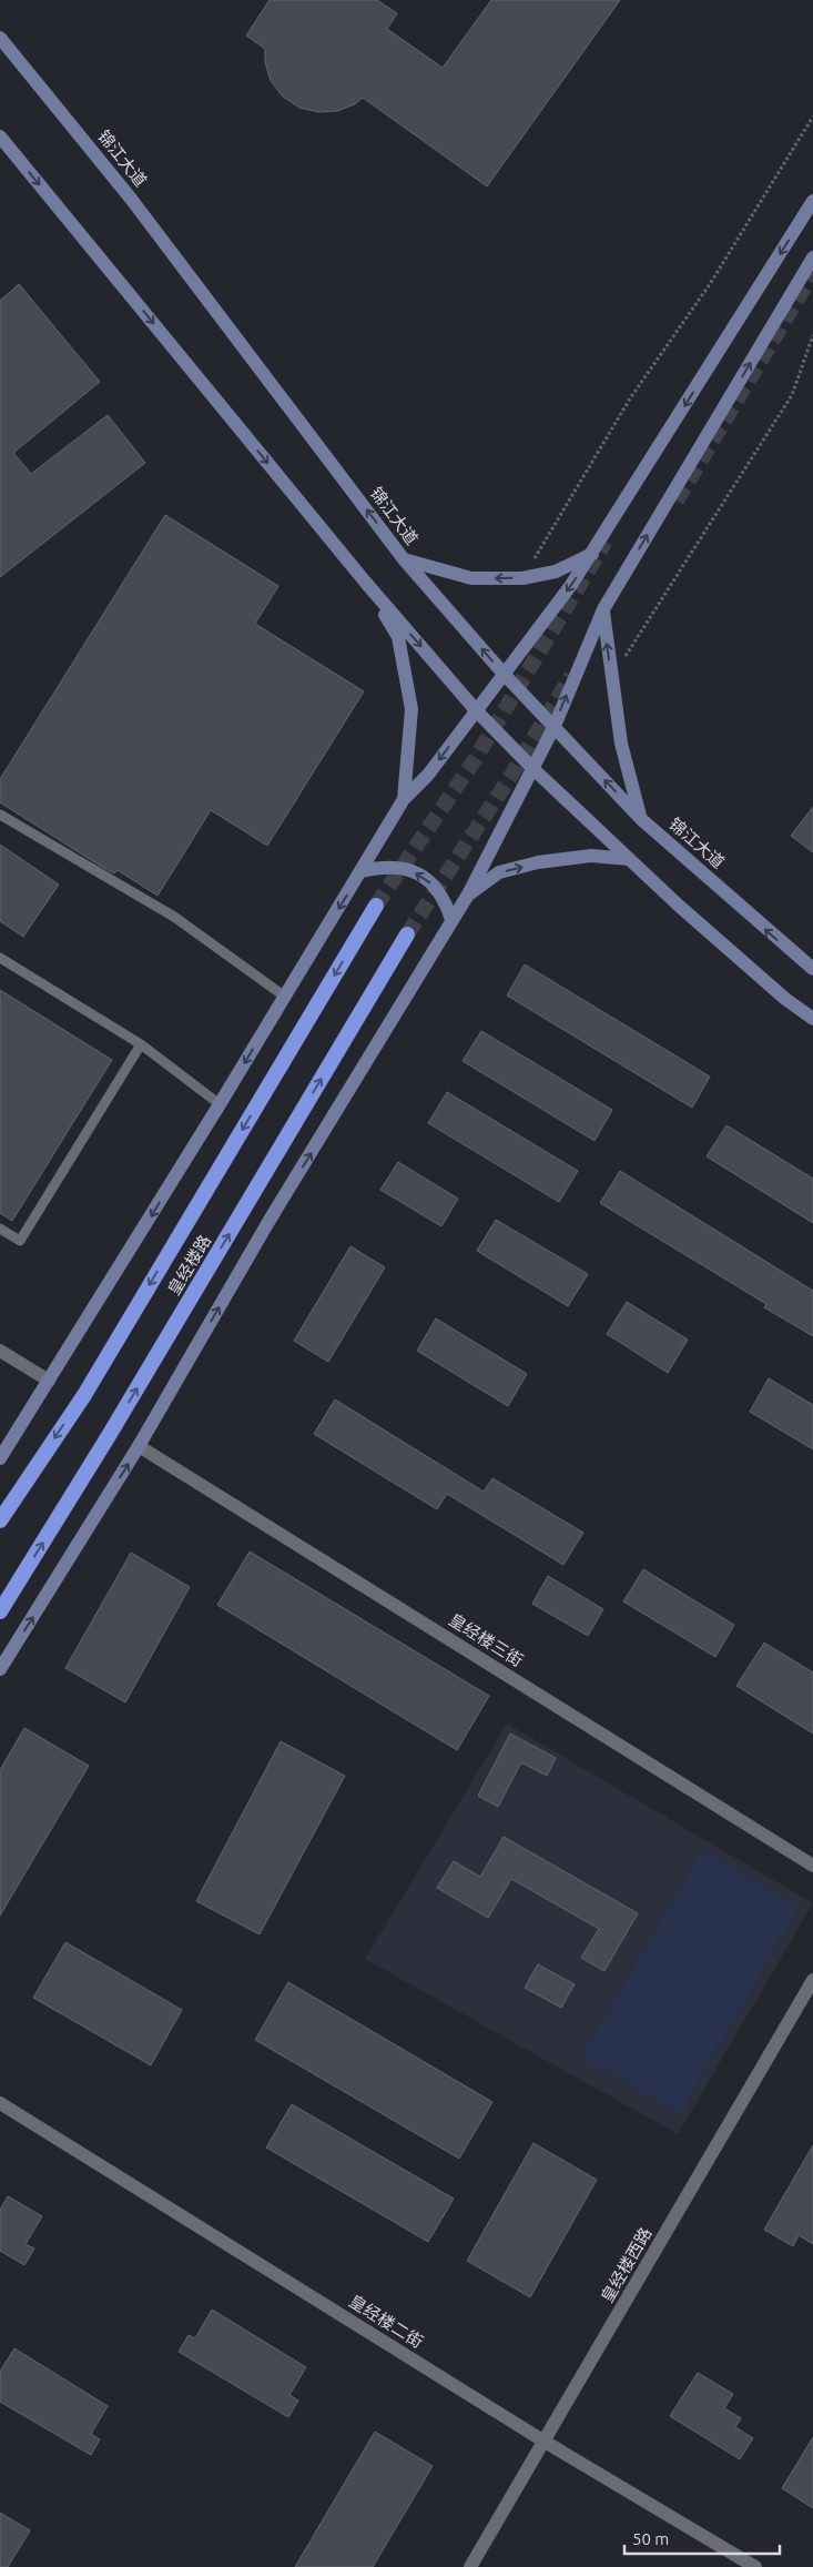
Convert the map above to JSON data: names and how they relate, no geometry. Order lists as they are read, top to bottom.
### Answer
{
  "streets": {
    "highway": ["皇经楼路"],
    "main road": ["锦江大道"],
    "street": ["皇经楼三街", "皇经楼西路", "皇经楼二街"]
  },
  "crossings": [
    ["皇经楼西路", "皇经楼二街"]
  ],
  "scale_bar": "50 m"
}
